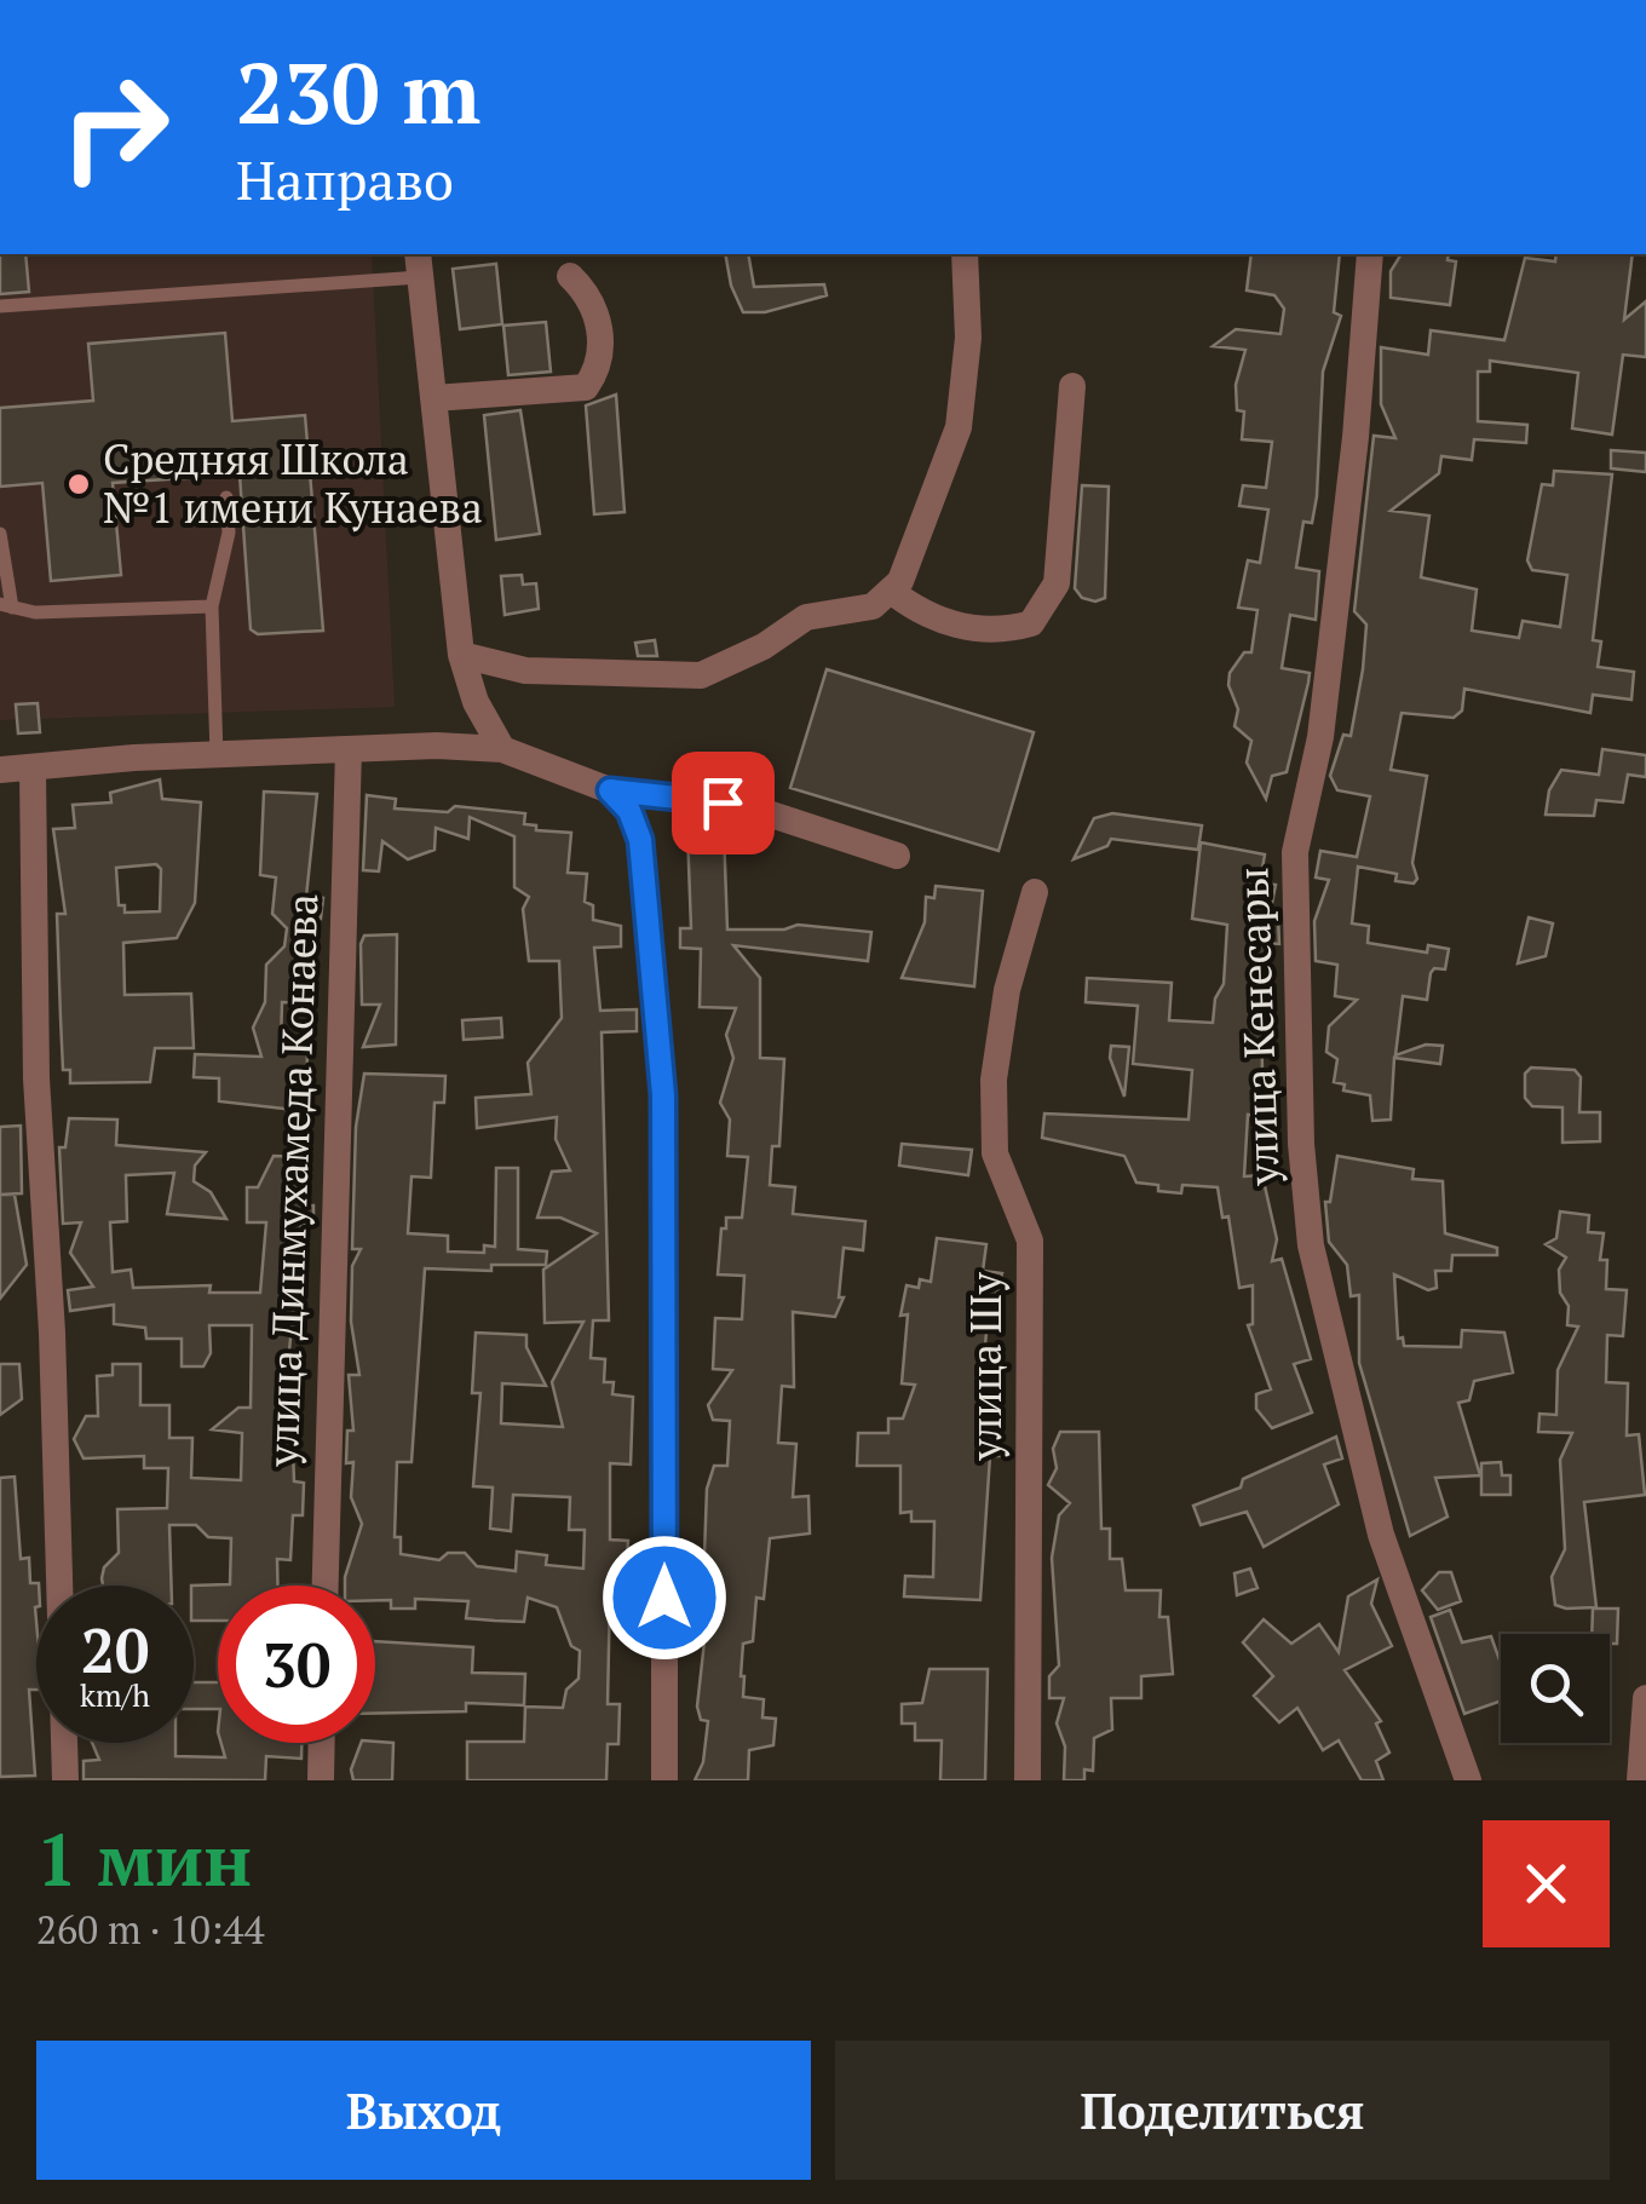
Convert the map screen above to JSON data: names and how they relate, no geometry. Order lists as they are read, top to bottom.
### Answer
{
  "streets": {
    "street": ["улица Кенесары", "улица Динмухамеда Конаева", "улица Шу"]
  },
  "places": ["Средняя Школа №1 имени Кунаева"],
  "page": {
    "turn": ["230 m", "Направо"],
    "speed": "20 km/h",
    "limit": "30",
    "heading": ["1 мин", "260 m · 10:44"],
    "buttons": ["Выход", "Поделиться"]
  }
}
